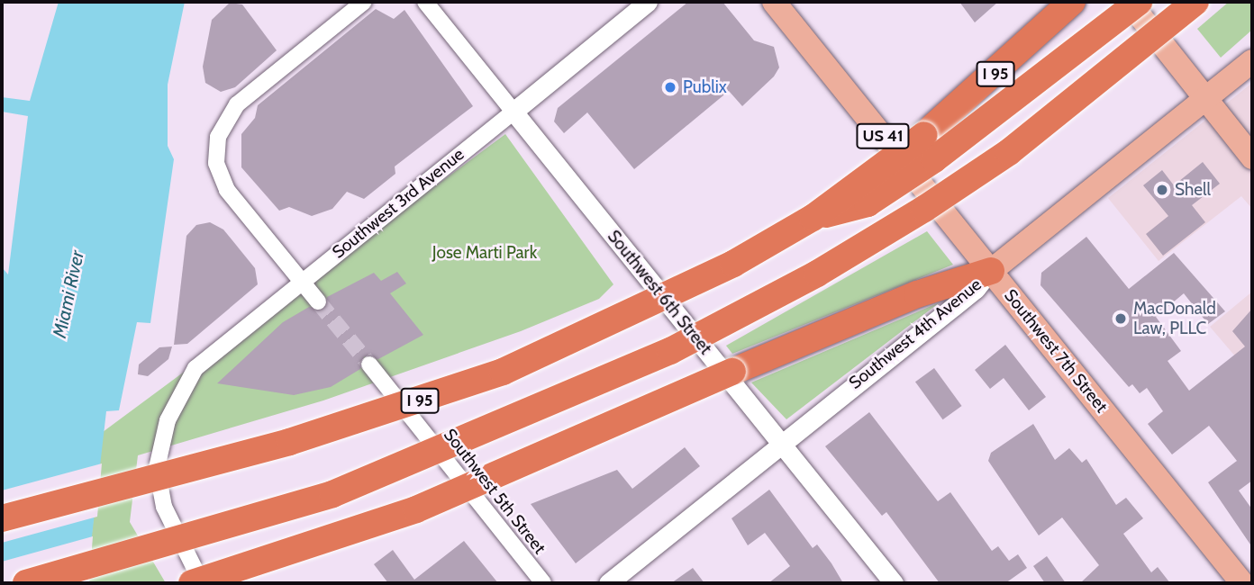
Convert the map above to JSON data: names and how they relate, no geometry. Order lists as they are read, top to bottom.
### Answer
{
  "streets": {
    "highway": ["I 95"],
    "main road": ["US 41", "Southwest 4th Avenue", "Southwest 7th Street"],
    "street": ["Southwest 3rd Avenue", "Southwest 6th Street", "Southwest 5th Street"]
  },
  "crossings": [
    ["Southwest 3rd Avenue", "Southwest 6th Street"],
    ["Southwest 6th Street", "Southwest 4th Avenue"],
    ["Southwest 4th Avenue", "Southwest 7th Street"]
  ],
  "water": ["Miami River"],
  "parks": ["Jose Marti Park"],
  "places": ["Publix", "Shell", "MacDonald Law, PLLC"]
}
